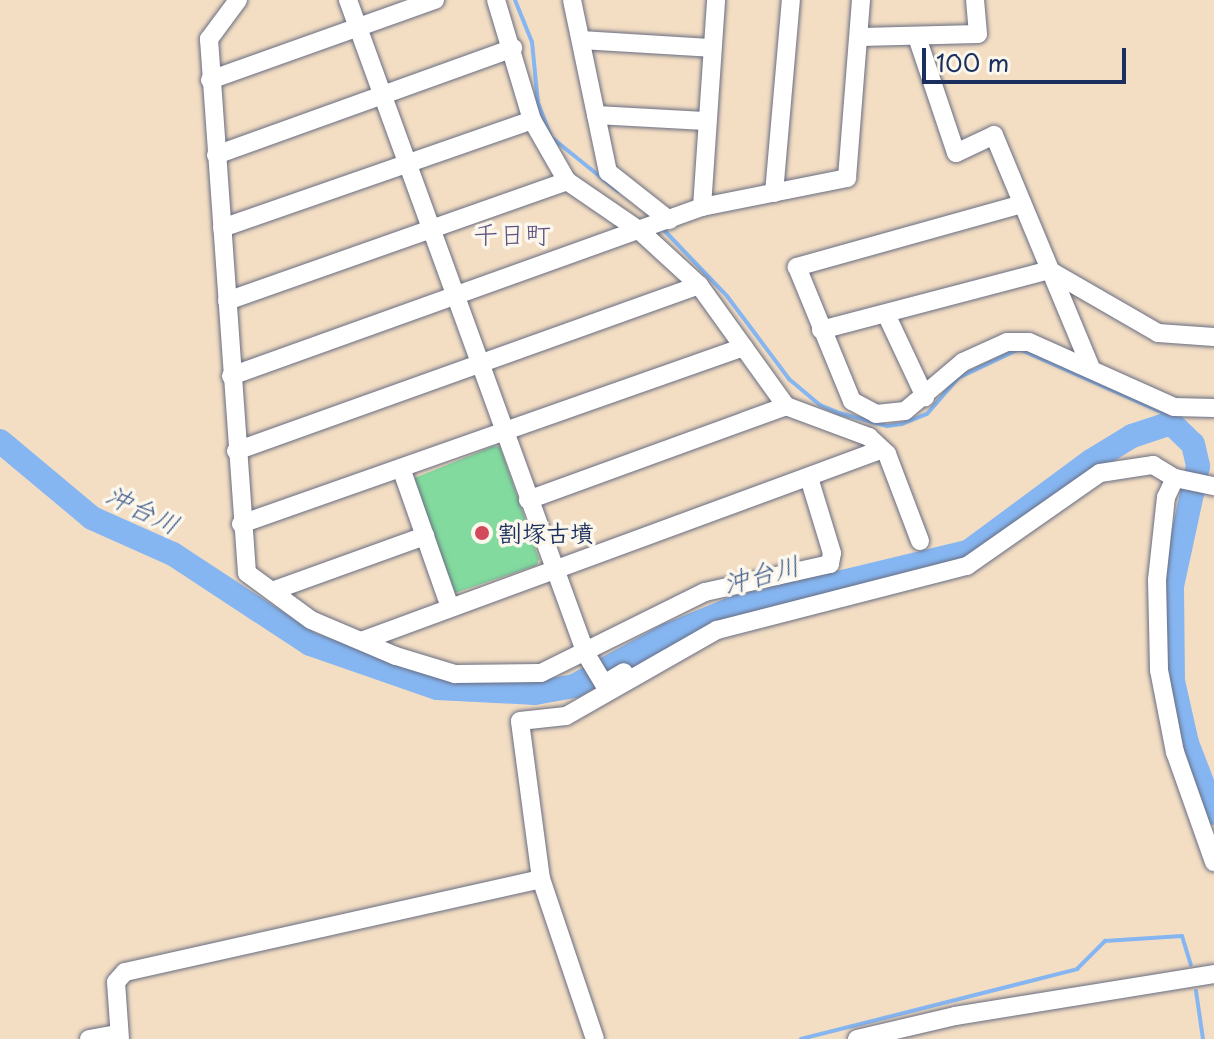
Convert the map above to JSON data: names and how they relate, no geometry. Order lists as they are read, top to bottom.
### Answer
{
  "districts": ["千日町"],
  "water": ["沖台川"],
  "places": ["割塚古墳"],
  "scale_bar": "100 m"
}
